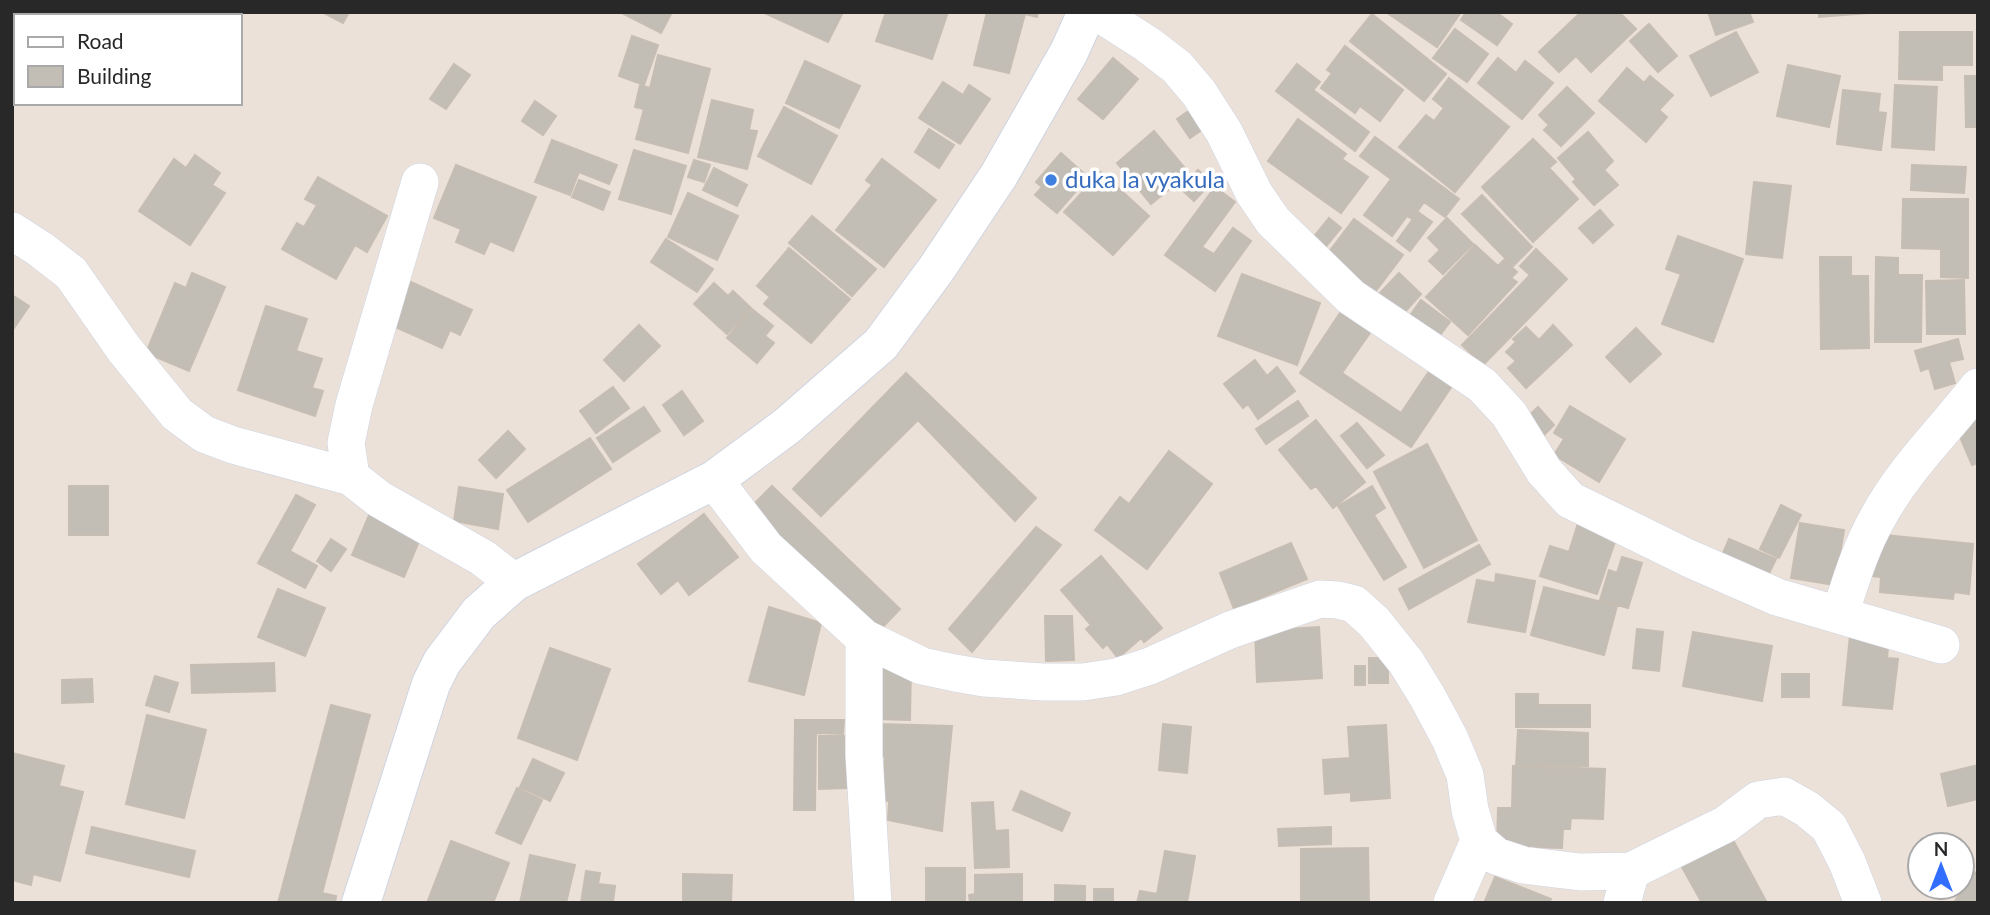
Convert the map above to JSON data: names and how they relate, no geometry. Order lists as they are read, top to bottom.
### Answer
{
  "places": ["duka la vyakula"],
  "legend": ["Road", "Building"],
  "north": "top"
}
